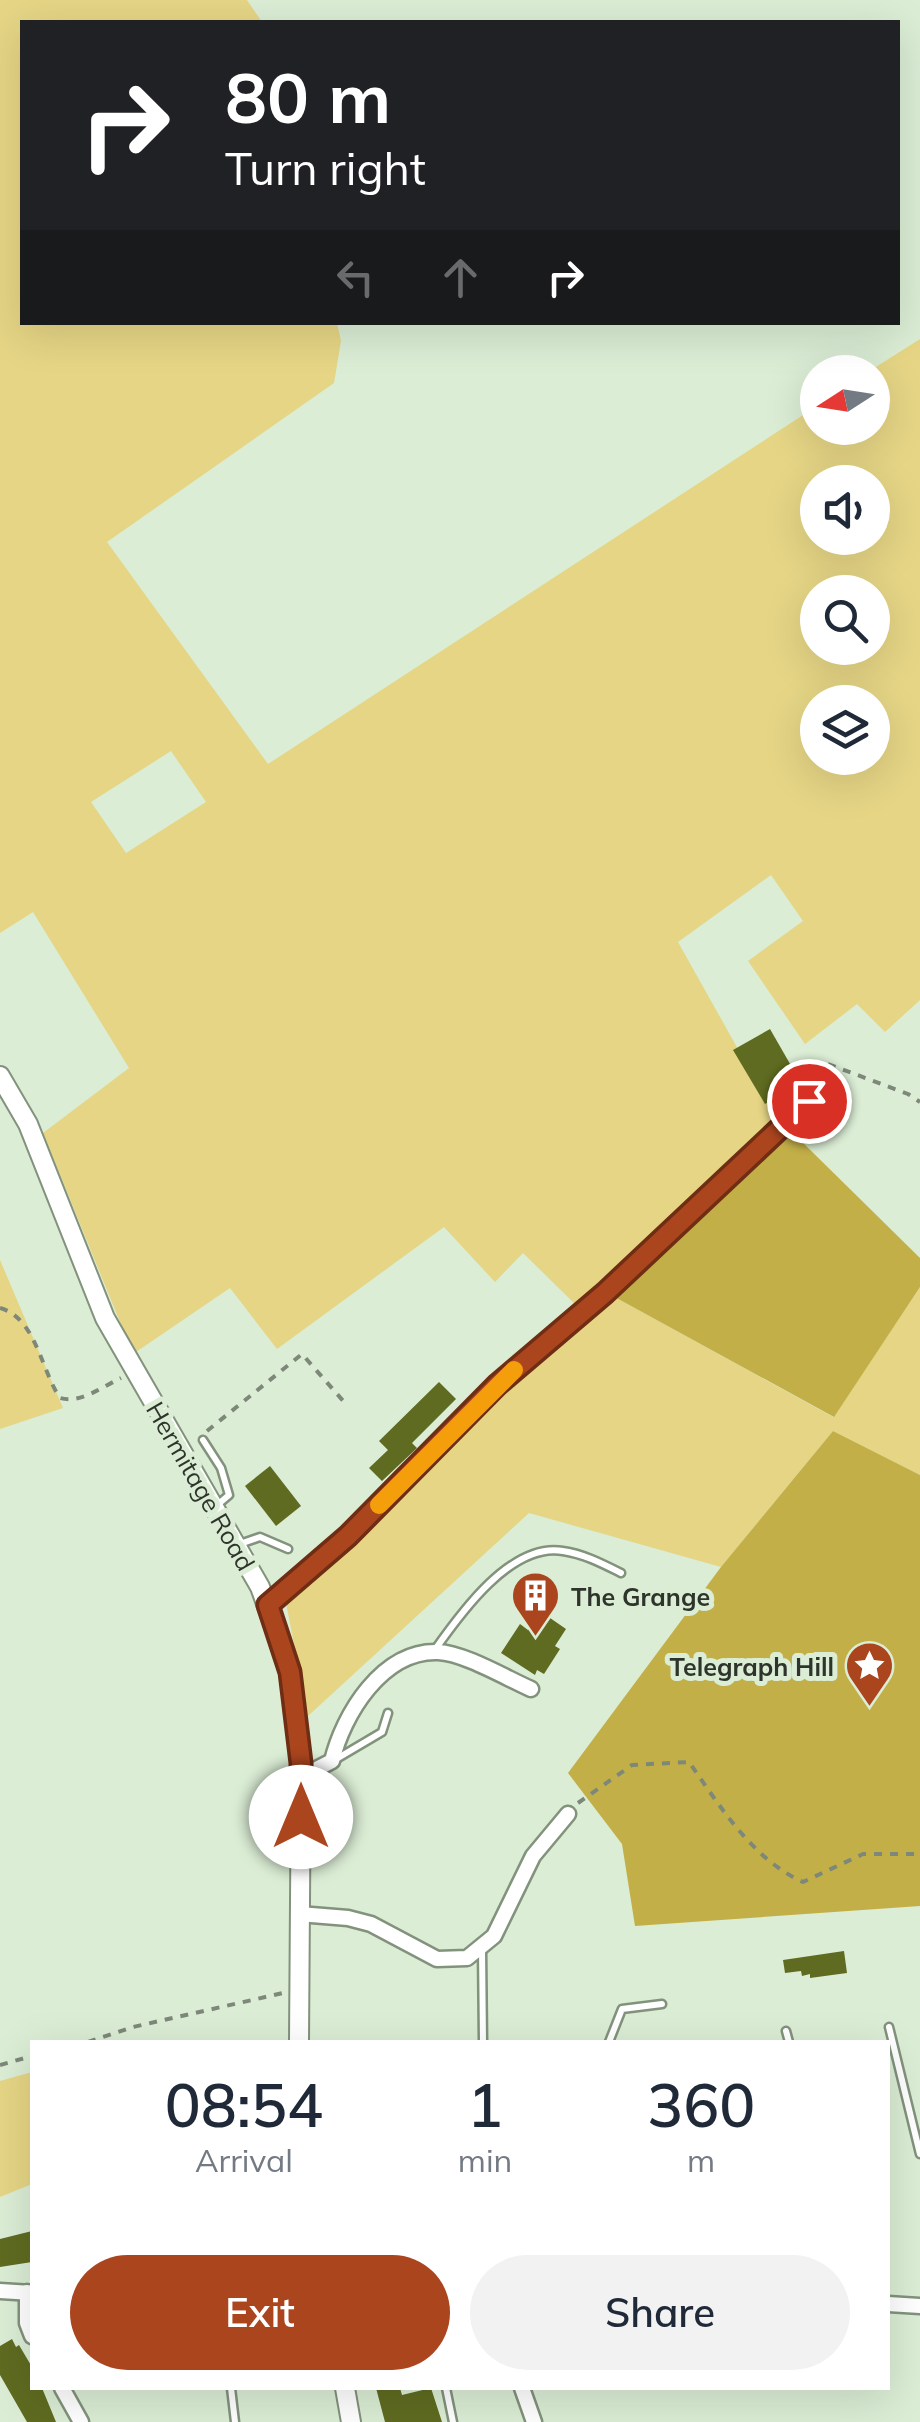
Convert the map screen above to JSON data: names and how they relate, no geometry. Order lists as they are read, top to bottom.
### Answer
{
  "streets": {
    "street": ["Hermitage Road"]
  },
  "places": {
    "building": ["The Grange"],
    "place": ["Telegraph Hill"]
  },
  "north": "left",
  "page": {
    "turn": ["80 m", "Turn right"],
    "eta": [
      "08:54",
      "Arrival",
      "1",
      "min",
      "360",
      "m"
    ],
    "buttons": ["Exit", "Share"]
  }
}
